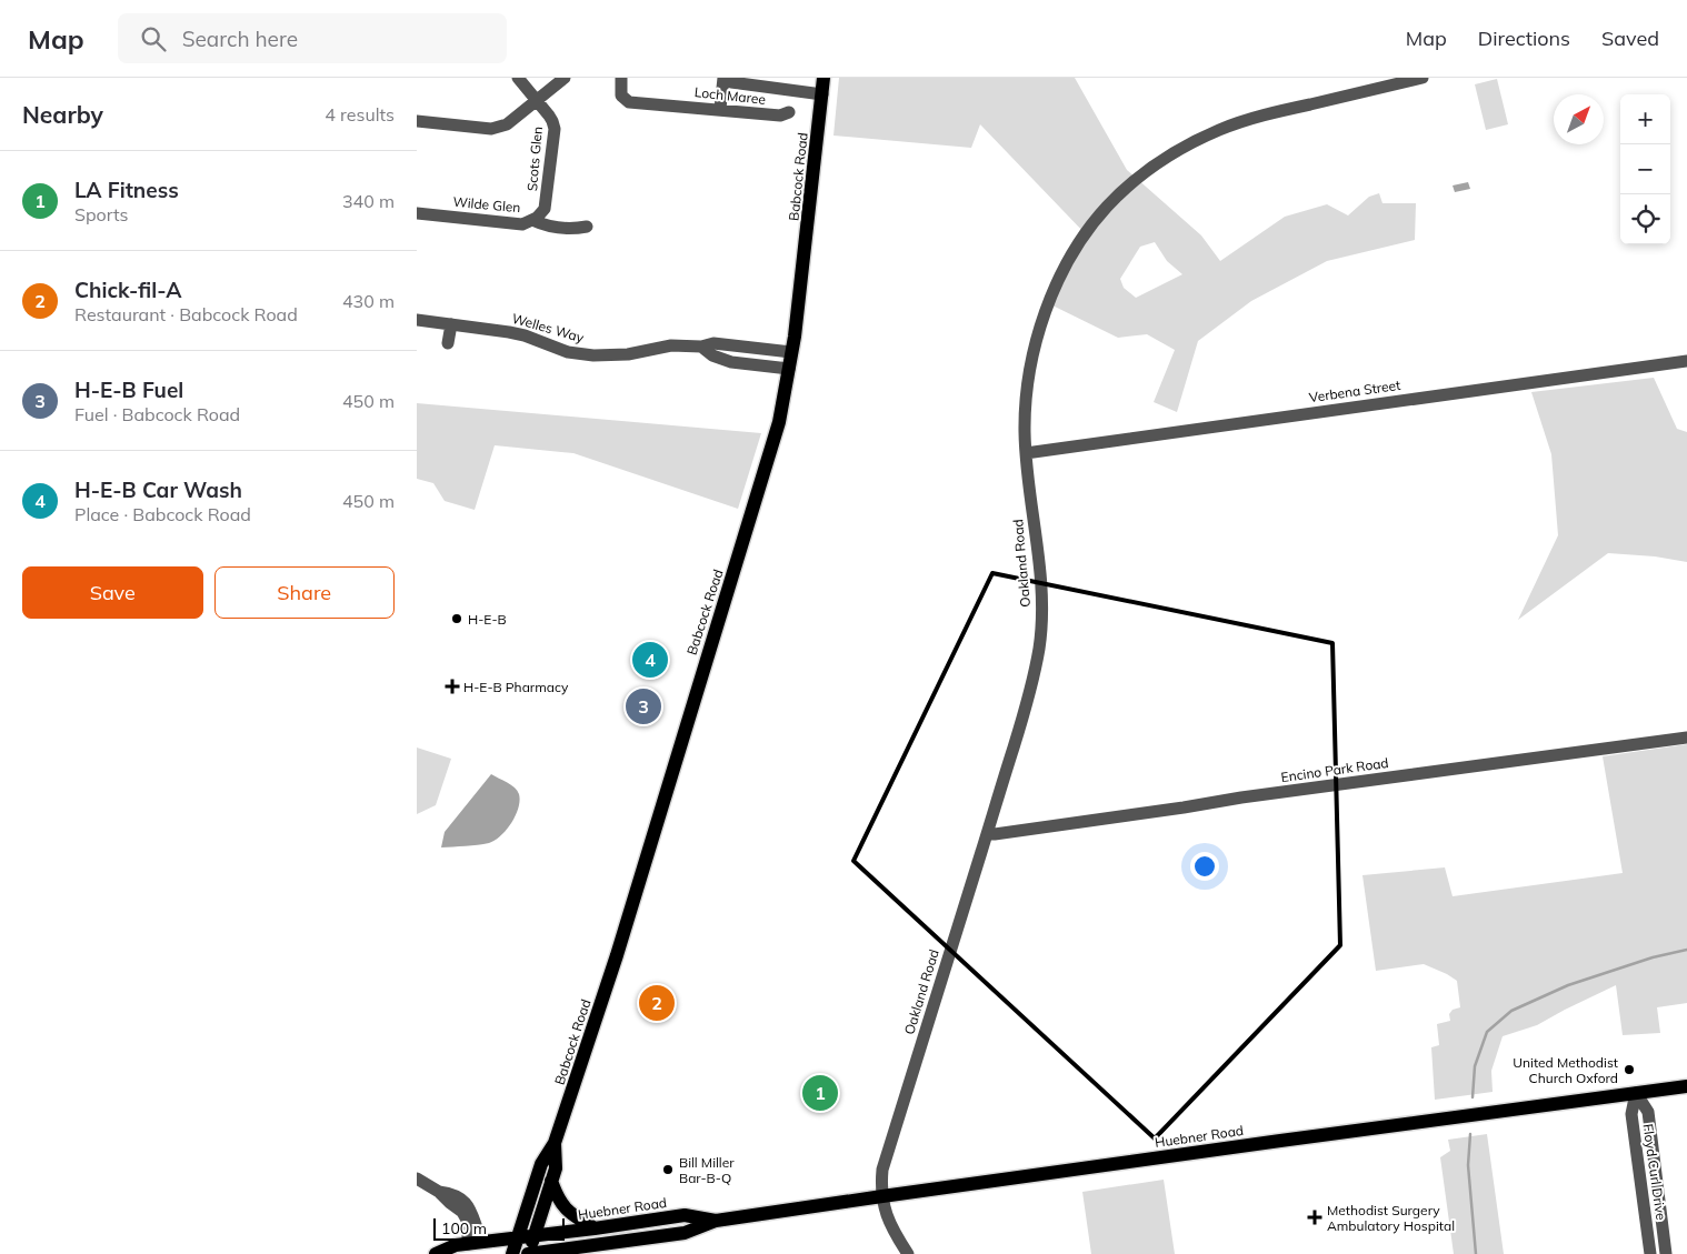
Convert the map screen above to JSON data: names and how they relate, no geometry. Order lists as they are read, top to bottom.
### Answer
{
  "streets": {
    "main road": ["Babcock Road", "Huebner Road"],
    "street": [
      "Loch Maree",
      "Scots Glen",
      "Wilde Glen",
      "Welles Way",
      "Verbena Street",
      "Oakland Road",
      "Encino Park Road",
      "Floyd Curl Drive"
    ]
  },
  "crossings": [
    ["Scots Glen", "Wilde Glen"],
    ["Babcock Road", "Welles Way"],
    ["Babcock Road", "Huebner Road"],
    ["Verbena Street", "Oakland Road"],
    ["Oakland Road", "Encino Park Road"],
    ["Oakland Road", "Huebner Road"],
    ["Huebner Road", "Floyd Curl Drive"]
  ],
  "places": {
    "other": ["H-E-B", "United Methodist Church Oxford", "Bill Miller Bar-B-Q"],
    "health": ["H-E-B Pharmacy", "Methodist Surgery Ambulatory Hospital"]
  },
  "scale_bar": "100 m",
  "north": "top right",
  "page": {
    "header": "Map",
    "search": "Search here",
    "nav": ["Map", "Directions", "Saved"],
    "heading": ["Nearby", "4 results"],
    "map_buttons": ["+", "−"],
    "list": [
      {
        "mark": "1",
        "name": "LA Fitness",
        "note": "Sports",
        "value": "340 m"
      },
      {
        "mark": "2",
        "name": "Chick-fil-A",
        "note": "Restaurant · Babcock Road",
        "value": "430 m"
      },
      {
        "mark": "3",
        "name": "H-E-B Fuel",
        "note": "Fuel · Babcock Road",
        "value": "450 m"
      },
      {
        "mark": "4",
        "name": "H-E-B Car Wash",
        "note": "Place · Babcock Road",
        "value": "450 m"
      }
    ],
    "buttons": ["Save", "Share"],
    "pins": [
      "4",
      "3",
      "2",
      "1"
    ],
    "scale": "100 m"
  }
}
